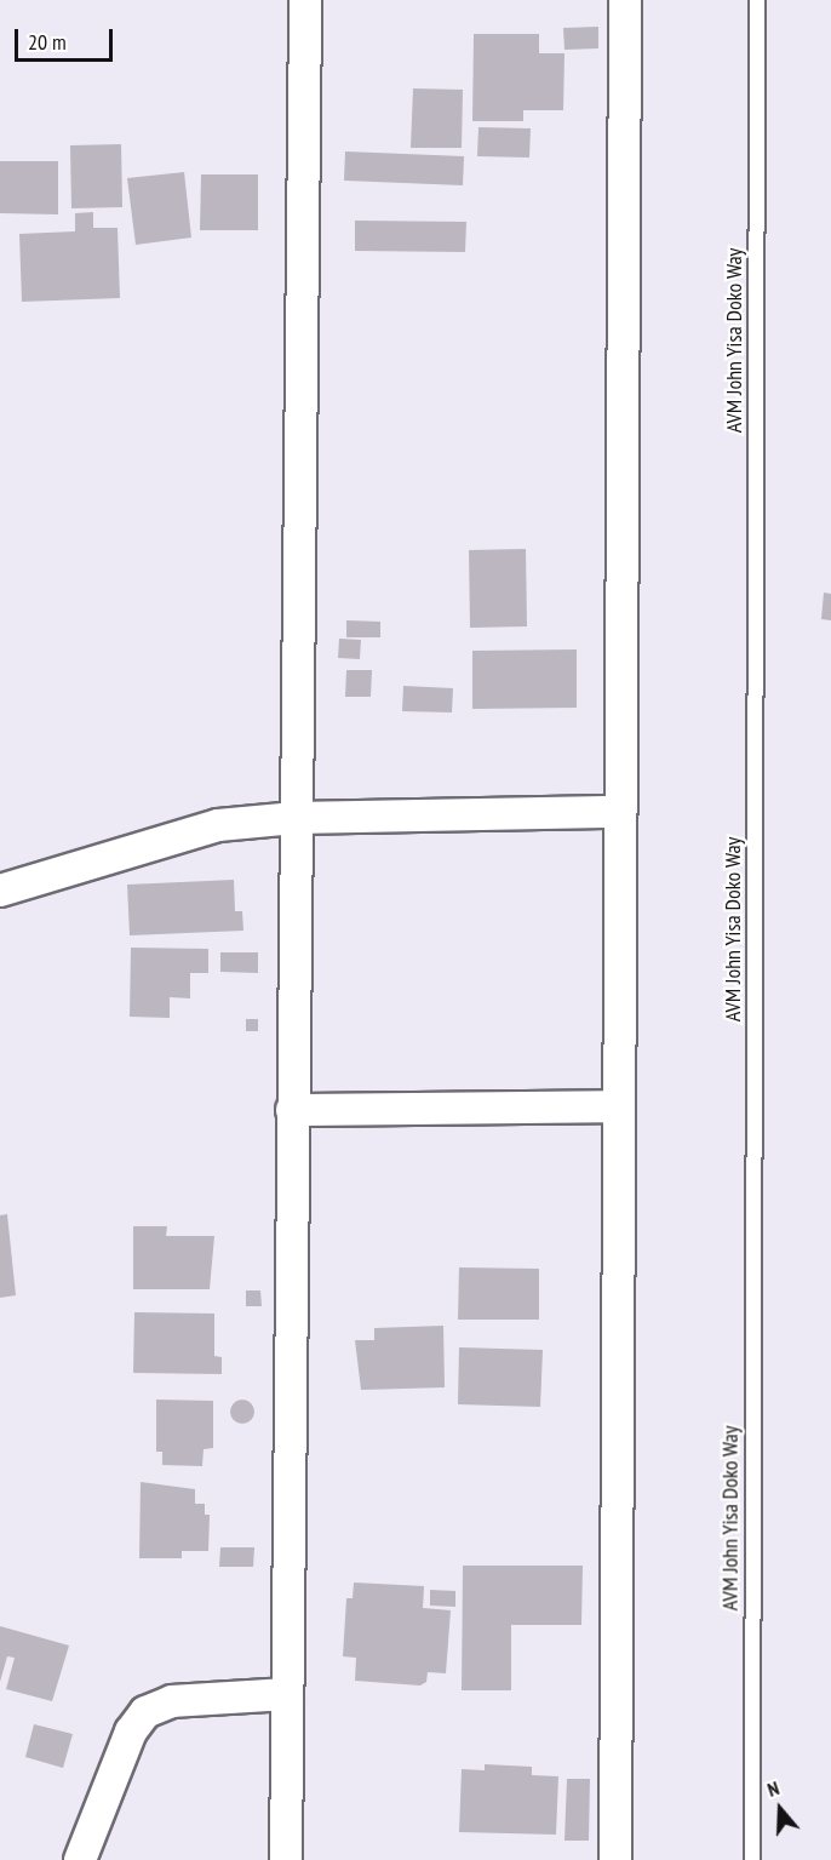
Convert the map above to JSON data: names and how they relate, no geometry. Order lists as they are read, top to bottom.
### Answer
{
  "streets": {
    "lane": ["AVM John Yisa Doko Way"]
  },
  "scale_bar": "20 m",
  "north": "top"
}
